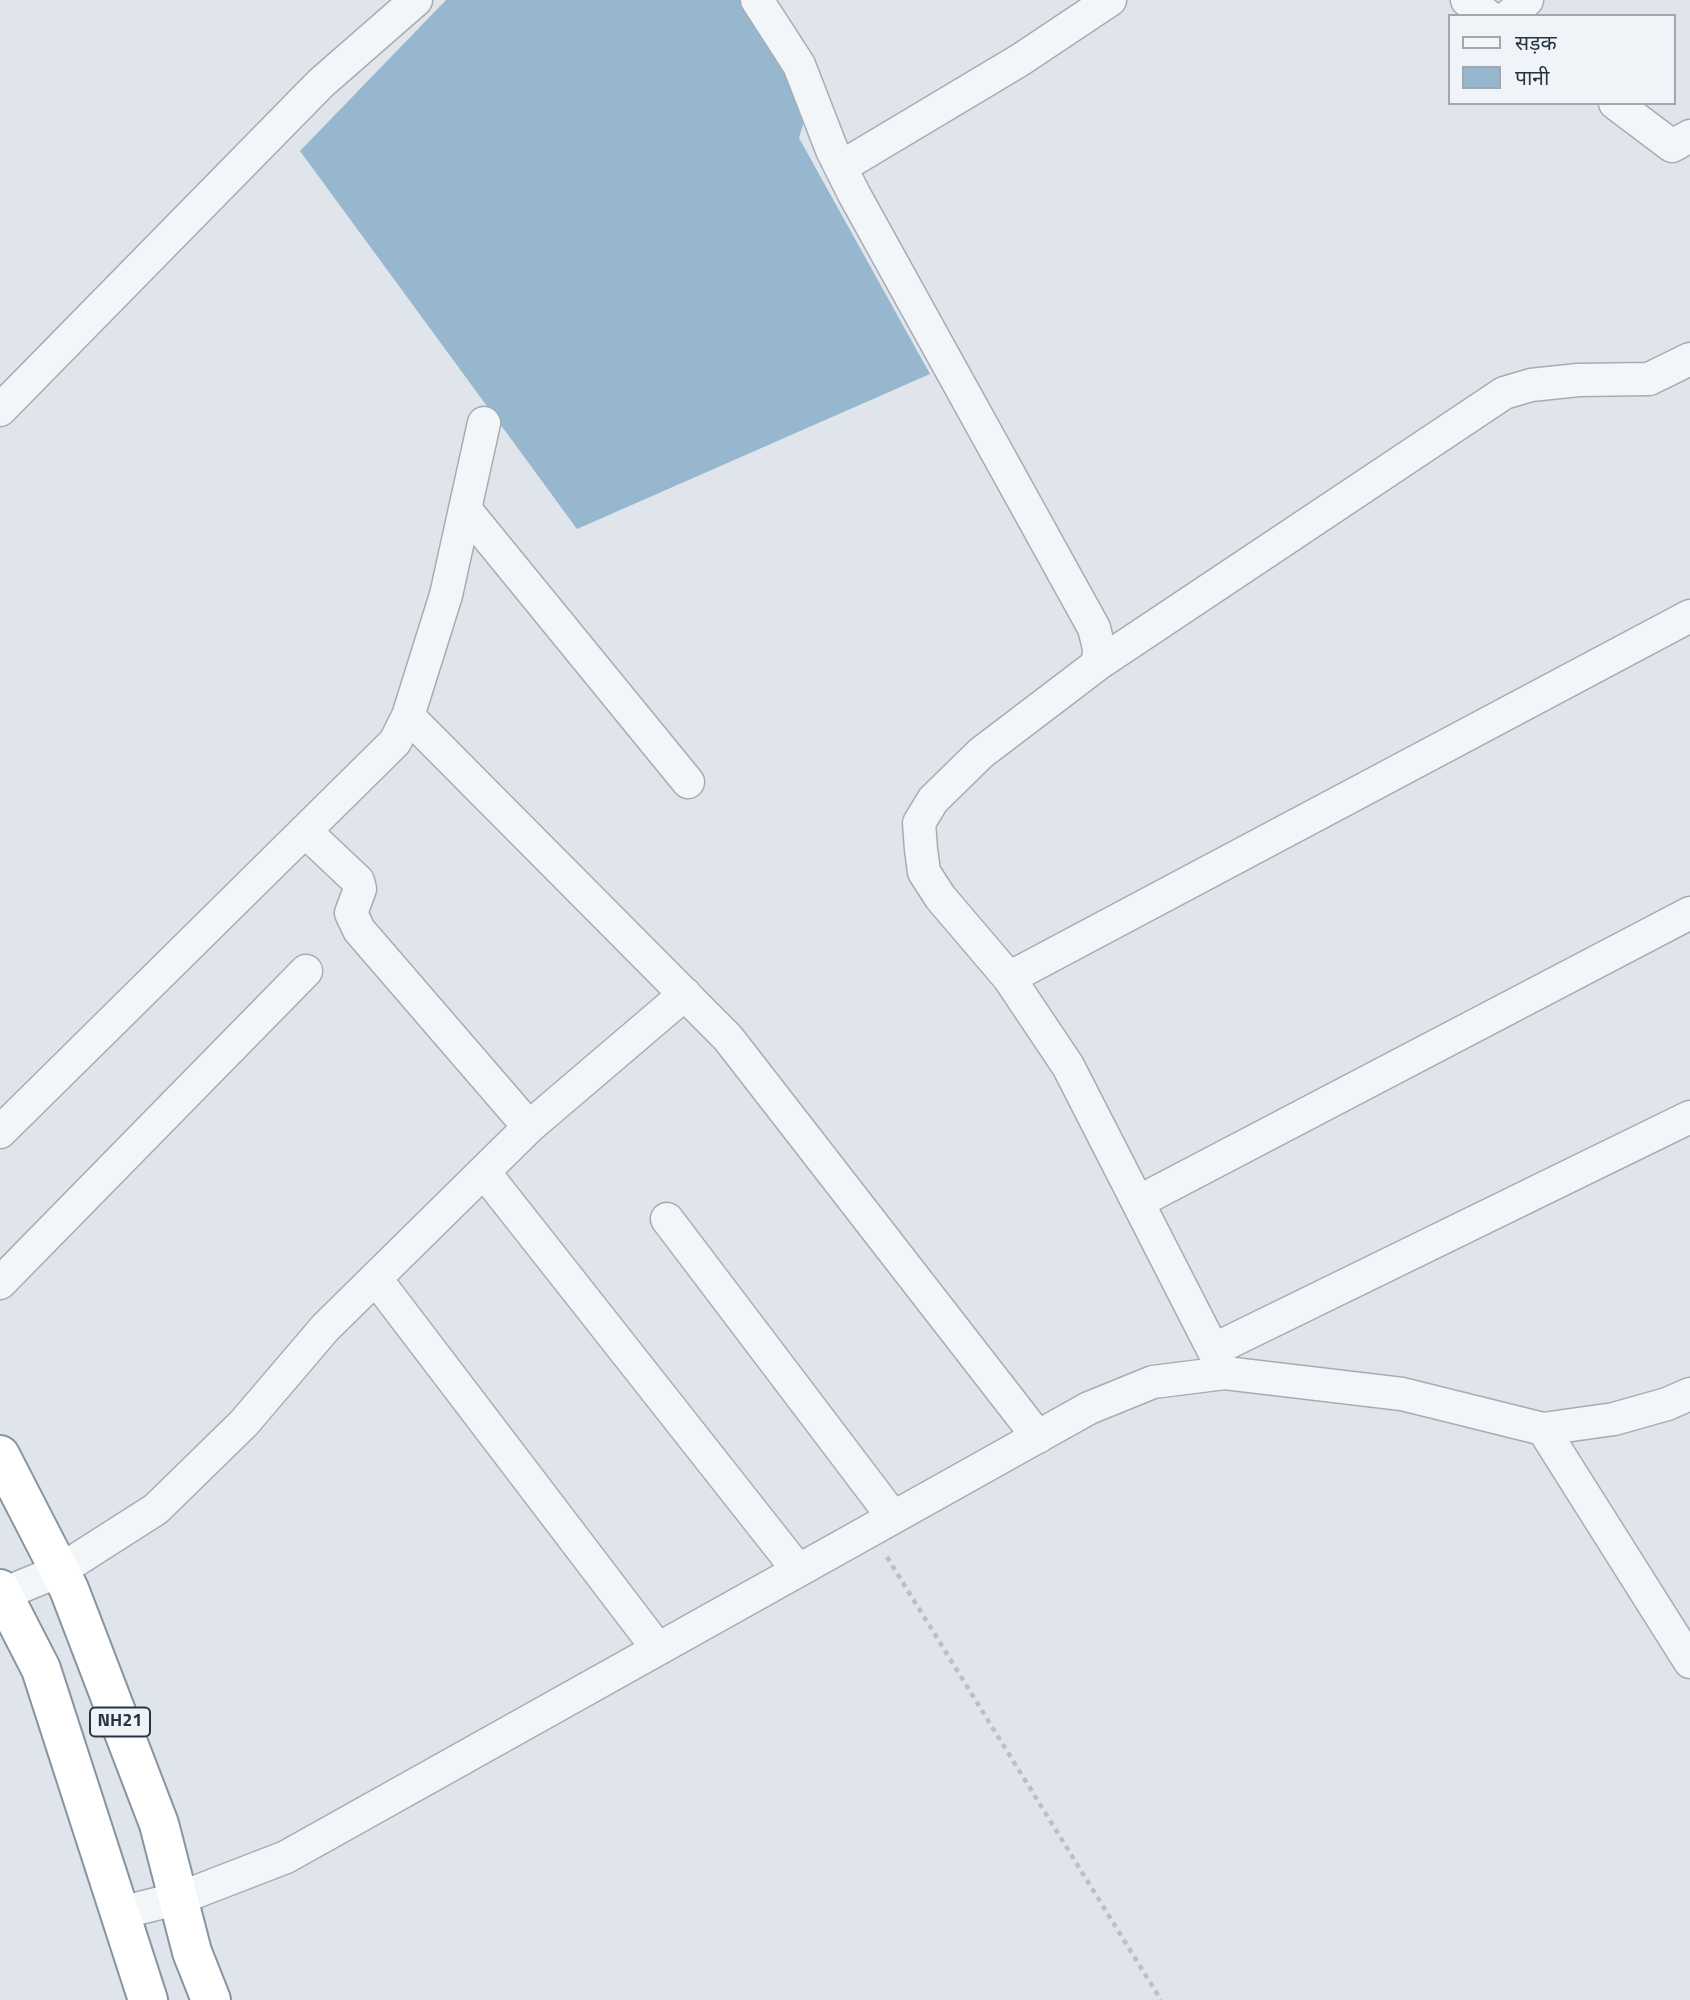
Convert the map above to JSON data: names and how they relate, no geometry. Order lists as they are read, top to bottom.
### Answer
{
  "streets": {
    "highway": ["NH21"]
  },
  "legend": ["सड़क", "पानी"]
}
